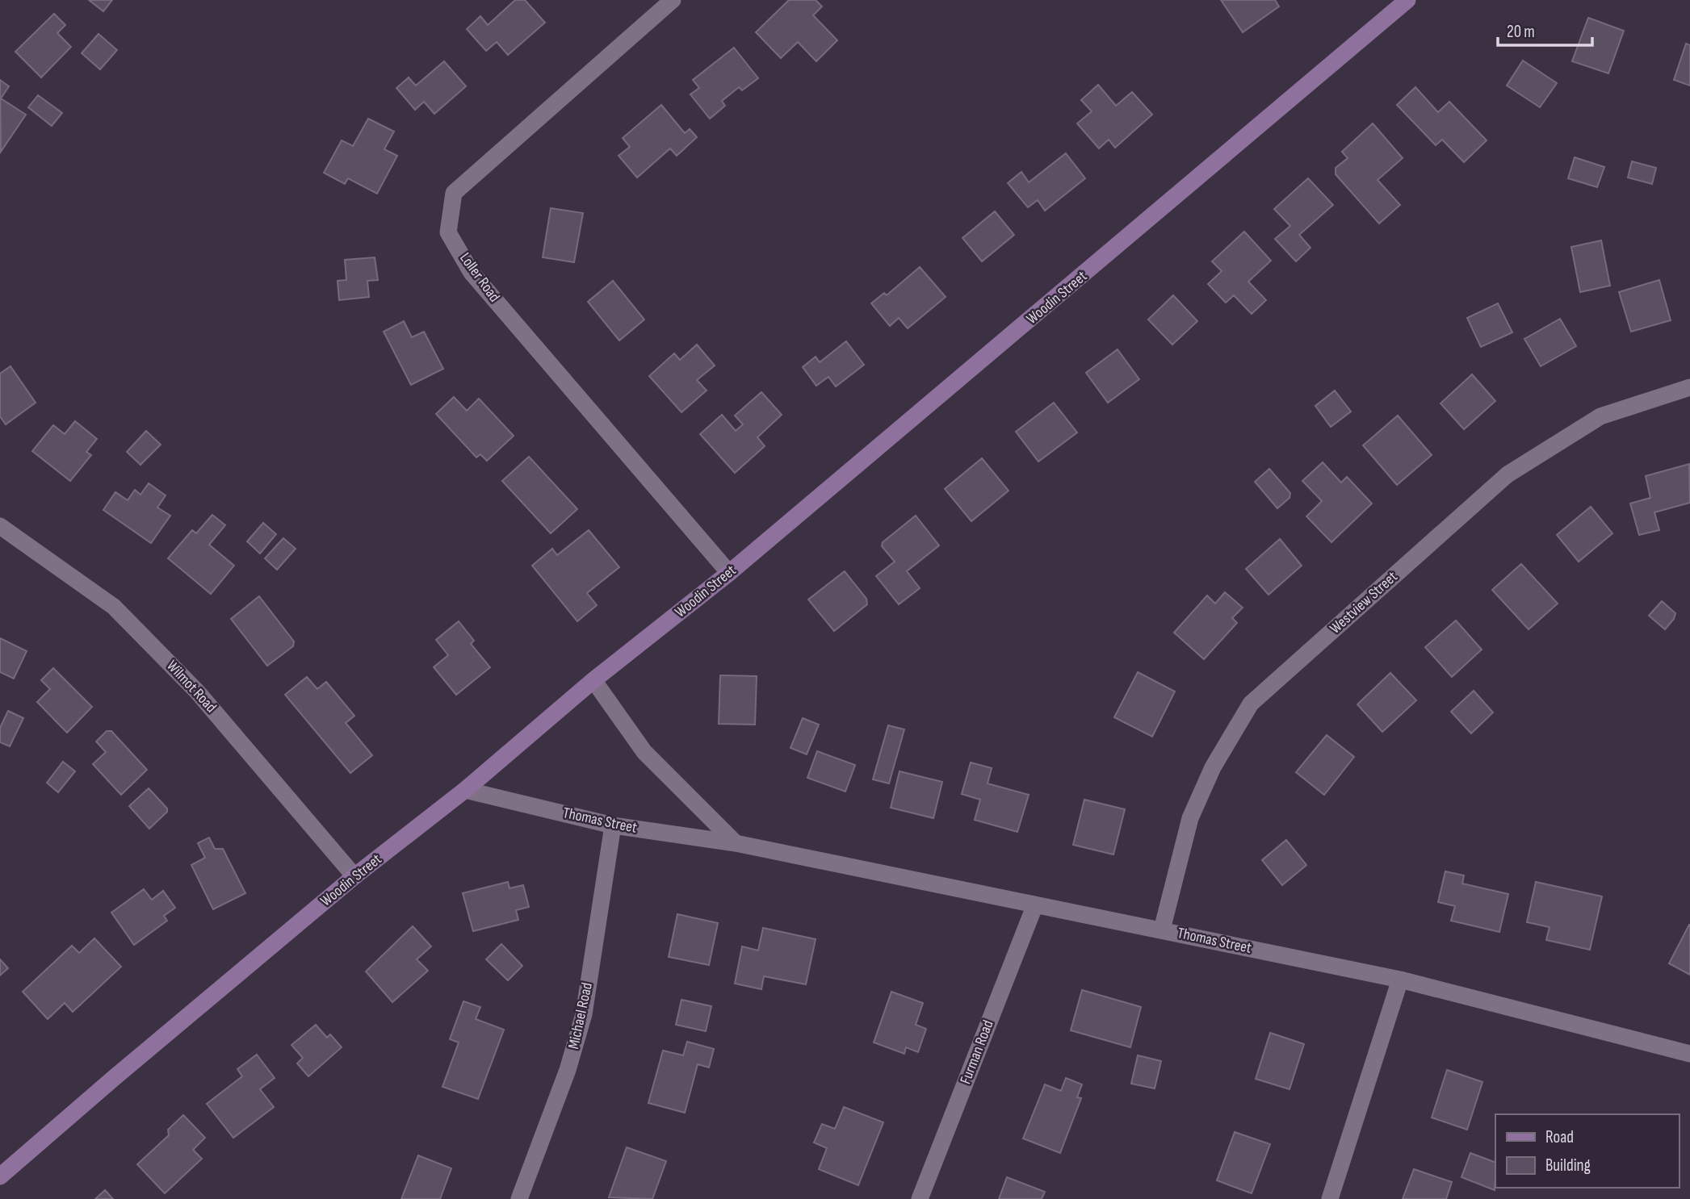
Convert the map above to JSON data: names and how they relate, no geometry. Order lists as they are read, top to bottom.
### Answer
{
  "streets": {
    "main road": ["Woodin Street"],
    "street": [
      "Loller Road",
      "Westview Street",
      "Wilmot Road",
      "Thomas Street",
      "Michael Road",
      "Furman Road"
    ]
  },
  "crossings": [
    ["Loller Road", "Woodin Street"],
    ["Woodin Street", "Wilmot Road"],
    ["Woodin Street", "Thomas Street"],
    ["Westview Street", "Thomas Street"],
    ["Thomas Street", "Michael Road"],
    ["Thomas Street", "Furman Road"]
  ],
  "legend": ["Road", "Building"],
  "scale_bar": "20 m"
}
